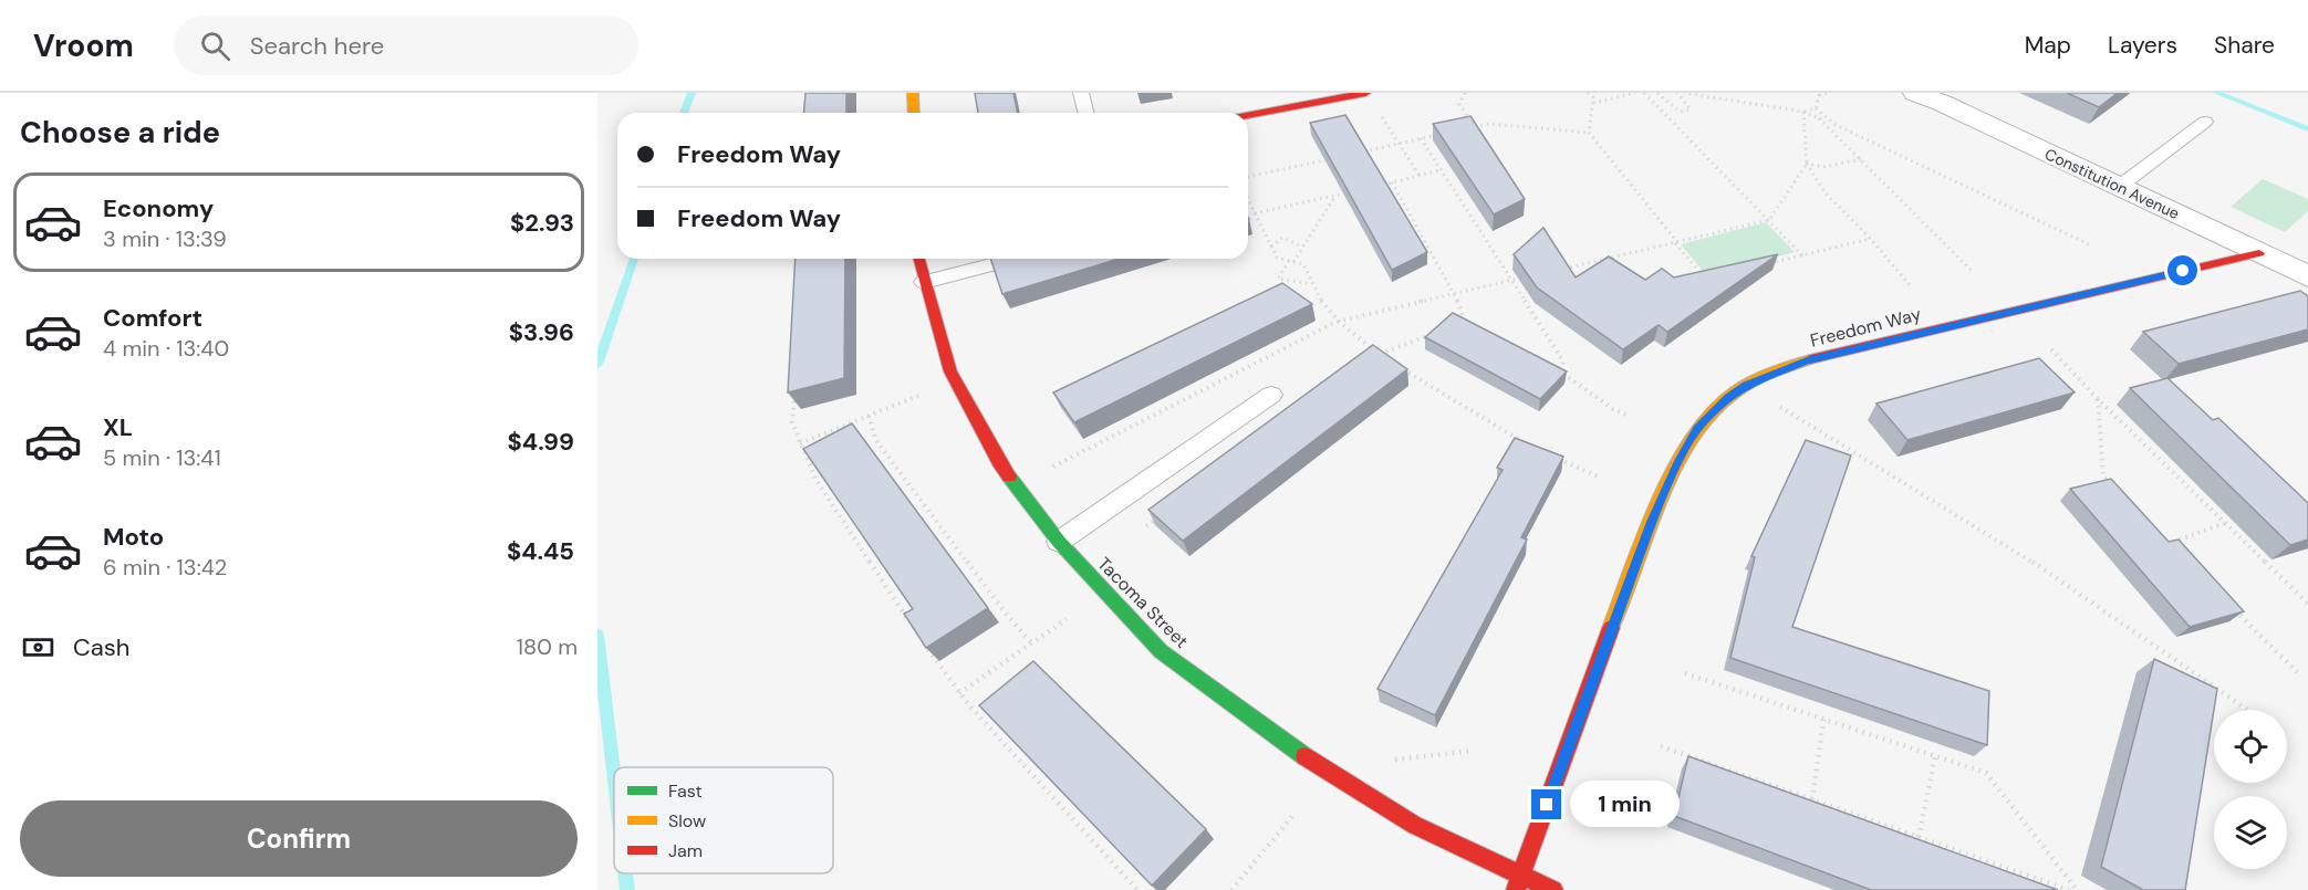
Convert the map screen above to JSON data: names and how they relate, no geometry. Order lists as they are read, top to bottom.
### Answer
{
  "streets": {
    "street": ["Constitution Avenue", "Freedom Way", "Tacoma Street"]
  },
  "crossings": [
    ["Constitution Avenue", "Freedom Way"],
    ["Freedom Way", "Tacoma Street"]
  ],
  "legend": ["Fast", "Slow", "Jam"],
  "page": {
    "header": "Vroom",
    "search": "Search here",
    "nav": ["Map", "Layers", "Share"],
    "heading": "Choose a ride",
    "banner": ["Freedom Way", "Freedom Way"],
    "list": [
      {
        "name": "Economy",
        "note": "3 min · 13:39",
        "value": "$2.93"
      },
      {
        "name": "Comfort",
        "note": "4 min · 13:40",
        "value": "$3.96"
      },
      {
        "name": "XL",
        "note": "5 min · 13:41",
        "value": "$4.99"
      },
      {
        "name": "Moto",
        "note": "6 min · 13:42",
        "value": "$4.45"
      }
    ],
    "pay": ["Cash", "180 m"],
    "bubble": "1 min",
    "buttons": "Confirm"
  }
}
